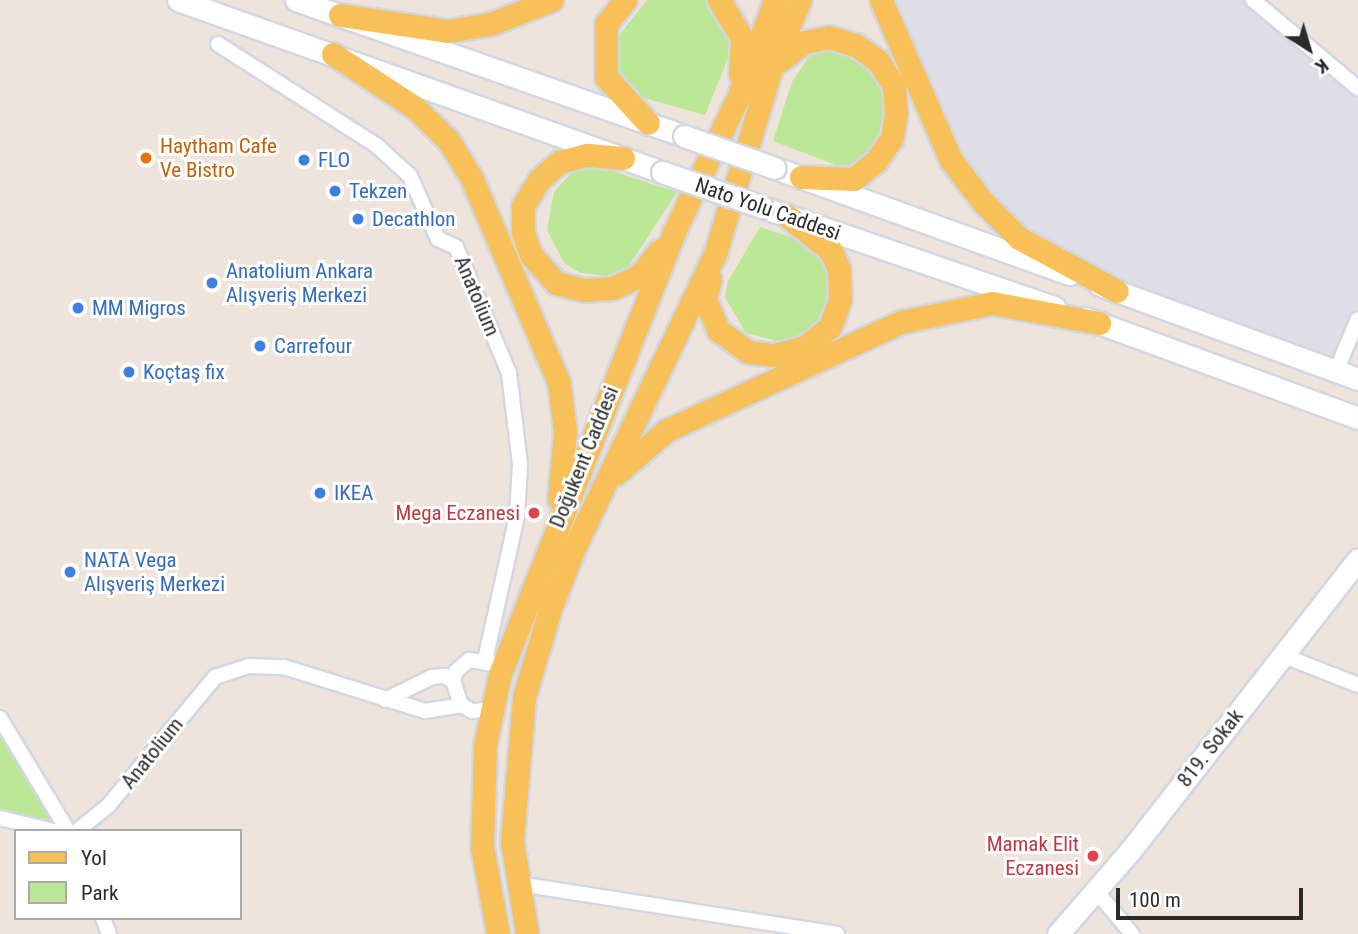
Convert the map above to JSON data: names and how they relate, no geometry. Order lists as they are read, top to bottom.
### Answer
{
  "streets": {
    "main road": ["Nato Yolu Caddesi", "Doğukent Caddesi", "819. Sokak"],
    "street": ["Anatolium"]
  },
  "crossings": [
    ["Anatolium", "Doğukent Caddesi"]
  ],
  "places": [
    "Haytham Cafe Ve Bistro",
    "FLO",
    "Tekzen",
    "Decathlon",
    "Anatolium Ankara Alışveriş Merkezi",
    "MM Migros",
    "Carrefour",
    "Koçtaş fix",
    "IKEA",
    "Mega Eczanesi",
    "NATA Vega Alışveriş Merkezi",
    "Mamak Elit Eczanesi"
  ],
  "legend": ["Yol", "Park"],
  "scale_bar": "100 m",
  "north": "bottom right"
}
